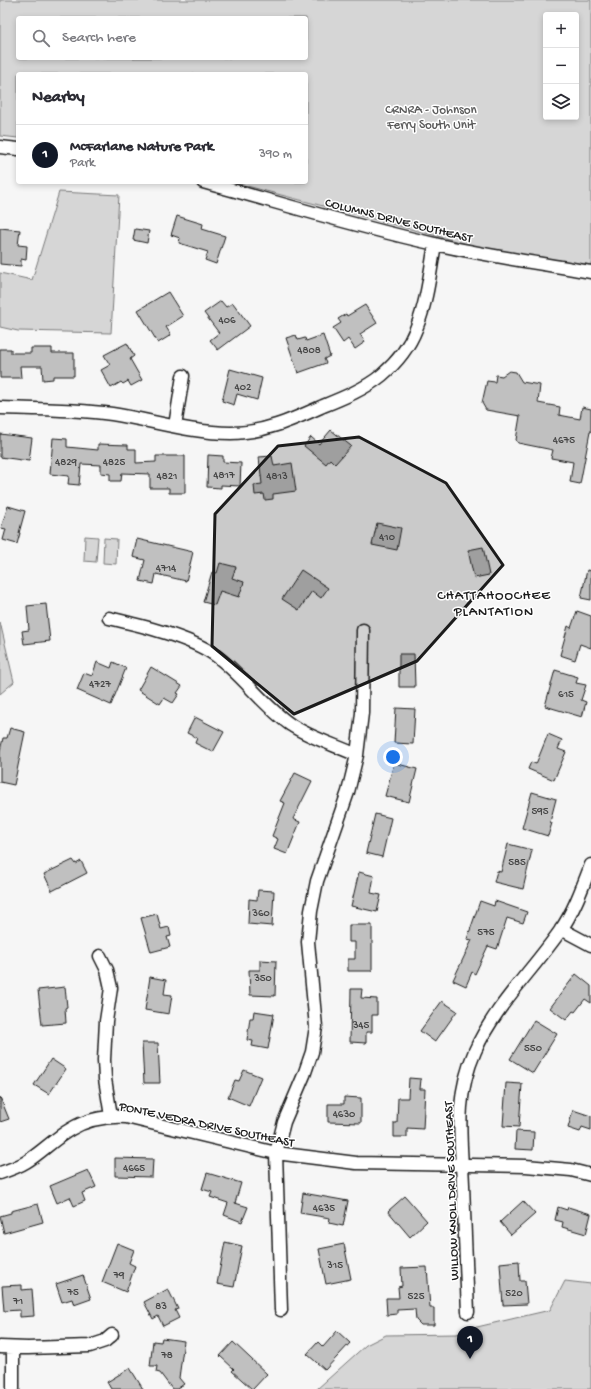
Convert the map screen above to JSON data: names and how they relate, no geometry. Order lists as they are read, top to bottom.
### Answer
{
  "streets": {
    "street": ["COLUMNS DRIVE SOUTHEAST", "PONTE VEDRA DRIVE SOUTHEAST", "WILLOW KNOLL DRIVE SOUTHEAST"]
  },
  "crossings": [
    ["PONTE VEDRA DRIVE SOUTHEAST", "WILLOW KNOLL DRIVE SOUTHEAST"]
  ],
  "districts": ["CHATTAHOOCHEE PLANTATION"],
  "parks": ["CRNRA - Johnson Ferry South Unit"],
  "house_numbers": [
    "406",
    "4808",
    "402",
    "4675",
    "4829",
    "4825",
    "4817",
    "4821",
    "4813",
    "410",
    "4714",
    "4727",
    "615",
    "595",
    "585",
    "360",
    "575",
    "350",
    "345",
    "550",
    "4630",
    "4665",
    "4635",
    "315",
    "79",
    "75",
    "520",
    "525",
    "71",
    "83",
    "78"
  ],
  "page": {
    "map_buttons": ["+", "−"],
    "search": "Search here",
    "heading": "Nearby",
    "list": [
      {
        "mark": "1",
        "name": "McFarlane Nature Park",
        "note": "Park",
        "value": "390 m"
      }
    ],
    "pins": "1"
  }
}
